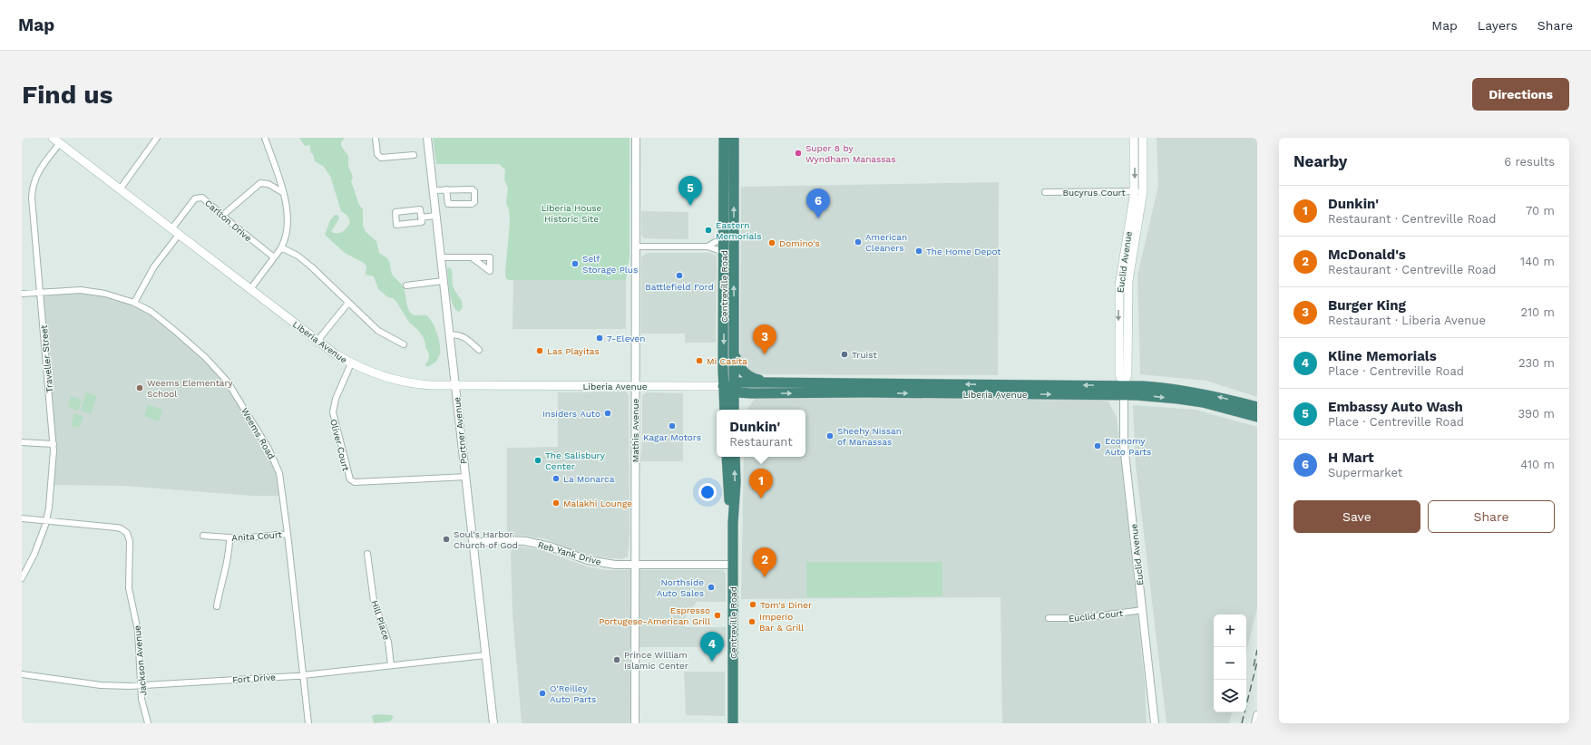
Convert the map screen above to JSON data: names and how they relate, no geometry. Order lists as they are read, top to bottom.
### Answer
{
  "streets": {
    "highway": ["Centreville Road", "Liberia Avenue"],
    "main road": ["Euclid Avenue"],
    "street": [
      "Bucyrus Court",
      "Carlton Drive",
      "Traveller Street",
      "Portner Avenue",
      "Mathis Avenue",
      "Weems Road",
      "Oliver Court",
      "Anita Court",
      "Reb Yank Drive",
      "Euclid Court",
      "Hill Place",
      "Jackson Avenue",
      "Fort Drive"
    ]
  },
  "crossings": [
    ["Bucyrus Court", "Euclid Avenue"],
    ["Carlton Drive", "Liberia Avenue"],
    ["Euclid Avenue", "Liberia Avenue"],
    ["Euclid Avenue", "Euclid Court"],
    ["Centreville Road", "Liberia Avenue"],
    ["Centreville Road", "Reb Yank Drive"],
    ["Liberia Avenue", "Traveller Street"],
    ["Liberia Avenue", "Portner Avenue"],
    ["Liberia Avenue", "Mathis Avenue"],
    ["Liberia Avenue", "Oliver Court"],
    ["Traveller Street", "Weems Road"],
    ["Traveller Street", "Jackson Avenue"],
    ["Portner Avenue", "Oliver Court"],
    ["Portner Avenue", "Reb Yank Drive"],
    ["Portner Avenue", "Fort Drive"],
    ["Mathis Avenue", "Reb Yank Drive"],
    ["Weems Road", "Anita Court"],
    ["Weems Road", "Fort Drive"],
    ["Hill Place", "Fort Drive"],
    ["Jackson Avenue", "Fort Drive"]
  ],
  "parks": ["Liberia House Historic Site"],
  "places": [
    "Super 8 by Wyndham Manassas",
    "Eastern Memorials",
    "American Cleaners",
    "Domino's",
    "The Home Depot",
    "Self Storage Plus",
    "Battlefield Ford",
    "7-Eleven",
    "Las Playitas",
    "Truist",
    "Mi Casita",
    "Weems Elementary School",
    "Insiders Auto",
    "Kagar Motors",
    "Sheehy Nissan of Manassas",
    "Economy Auto Parts",
    "The Salisbury Center",
    "La Monarca",
    "Malakhi Lounge",
    "Soul's Harbor Church of God",
    "Northside Auto Sales",
    "Tom's Diner",
    "Espresso Portugese-American Grill",
    "Imperio Bar & Grill",
    "Prince William Islamic Center",
    "O'Reilley Auto Parts"
  ],
  "page": {
    "header": "Map",
    "nav": ["Map", "Layers", "Share"],
    "buttons": [
      "Directions",
      ["Save", "Share"]
    ],
    "title": "Find us",
    "heading": ["Nearby", "6 results"],
    "pins": [
      "5",
      "6",
      "3",
      "1",
      "2",
      "4"
    ],
    "list": [
      {
        "mark": "1",
        "name": "Dunkin'",
        "note": "Restaurant · Centreville Road",
        "value": "70 m"
      },
      {
        "mark": "2",
        "name": "McDonald's",
        "note": "Restaurant · Centreville Road",
        "value": "140 m"
      },
      {
        "mark": "3",
        "name": "Burger King",
        "note": "Restaurant · Liberia Avenue",
        "value": "210 m"
      },
      {
        "mark": "4",
        "name": "Kline Memorials",
        "note": "Place · Centreville Road",
        "value": "230 m"
      },
      {
        "mark": "5",
        "name": "Embassy Auto Wash",
        "note": "Place · Centreville Road",
        "value": "390 m"
      },
      {
        "mark": "6",
        "name": "H Mart",
        "note": "Supermarket",
        "value": "410 m"
      }
    ],
    "popup": ["Dunkin'", "Restaurant"],
    "map_buttons": ["+", "−"]
  }
}
